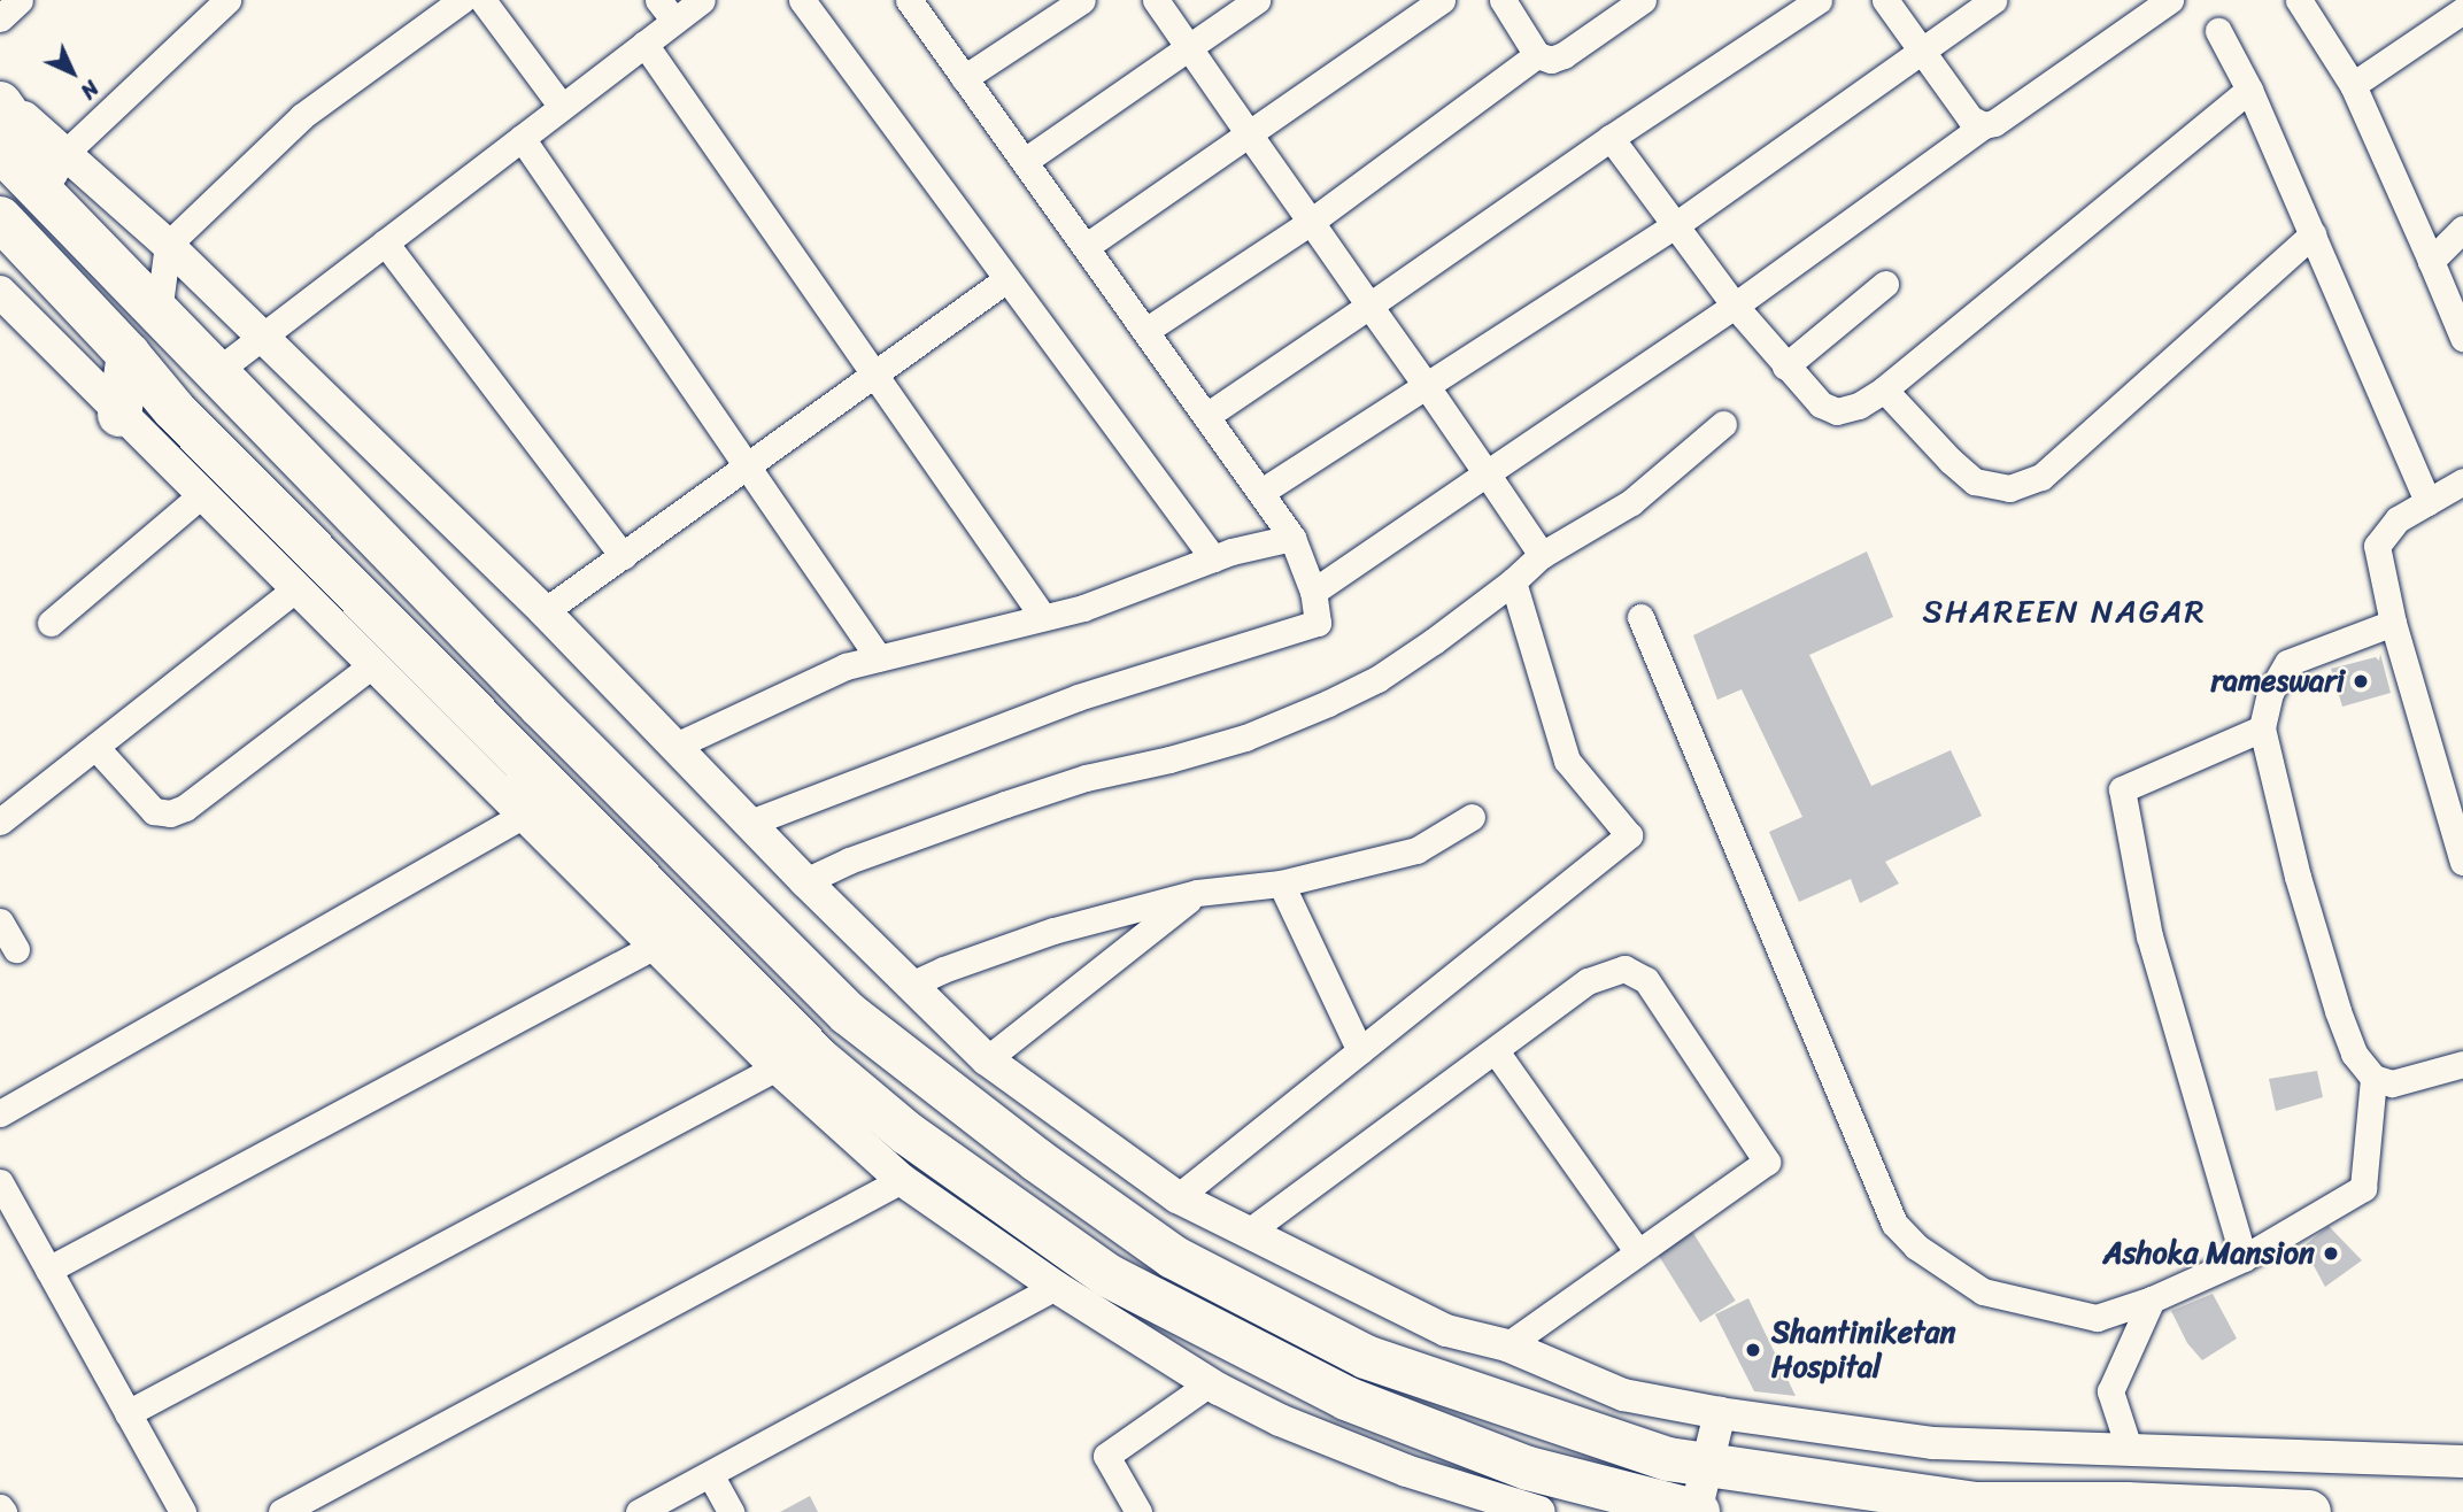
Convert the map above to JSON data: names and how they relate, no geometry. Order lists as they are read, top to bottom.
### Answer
{
  "districts": ["SHAREEN NAGAR"],
  "places": ["rameswari", "Ashoka Mansion", "Shantiniketan Hospital"],
  "north": "bottom right"
}
